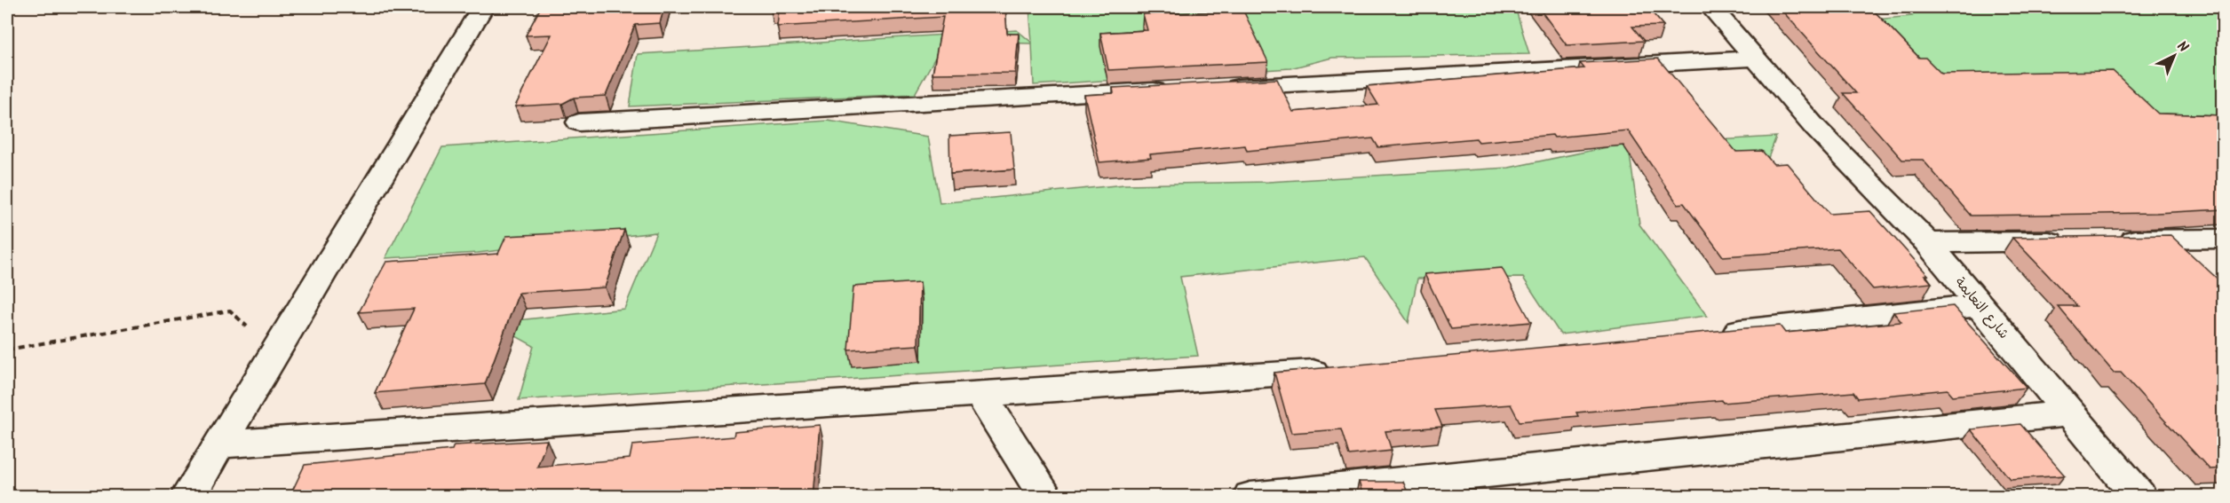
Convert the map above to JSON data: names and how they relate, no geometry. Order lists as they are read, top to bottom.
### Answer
{
  "streets": {
    "street": ["شارع النعايمة"]
  },
  "north": "top right"
}
